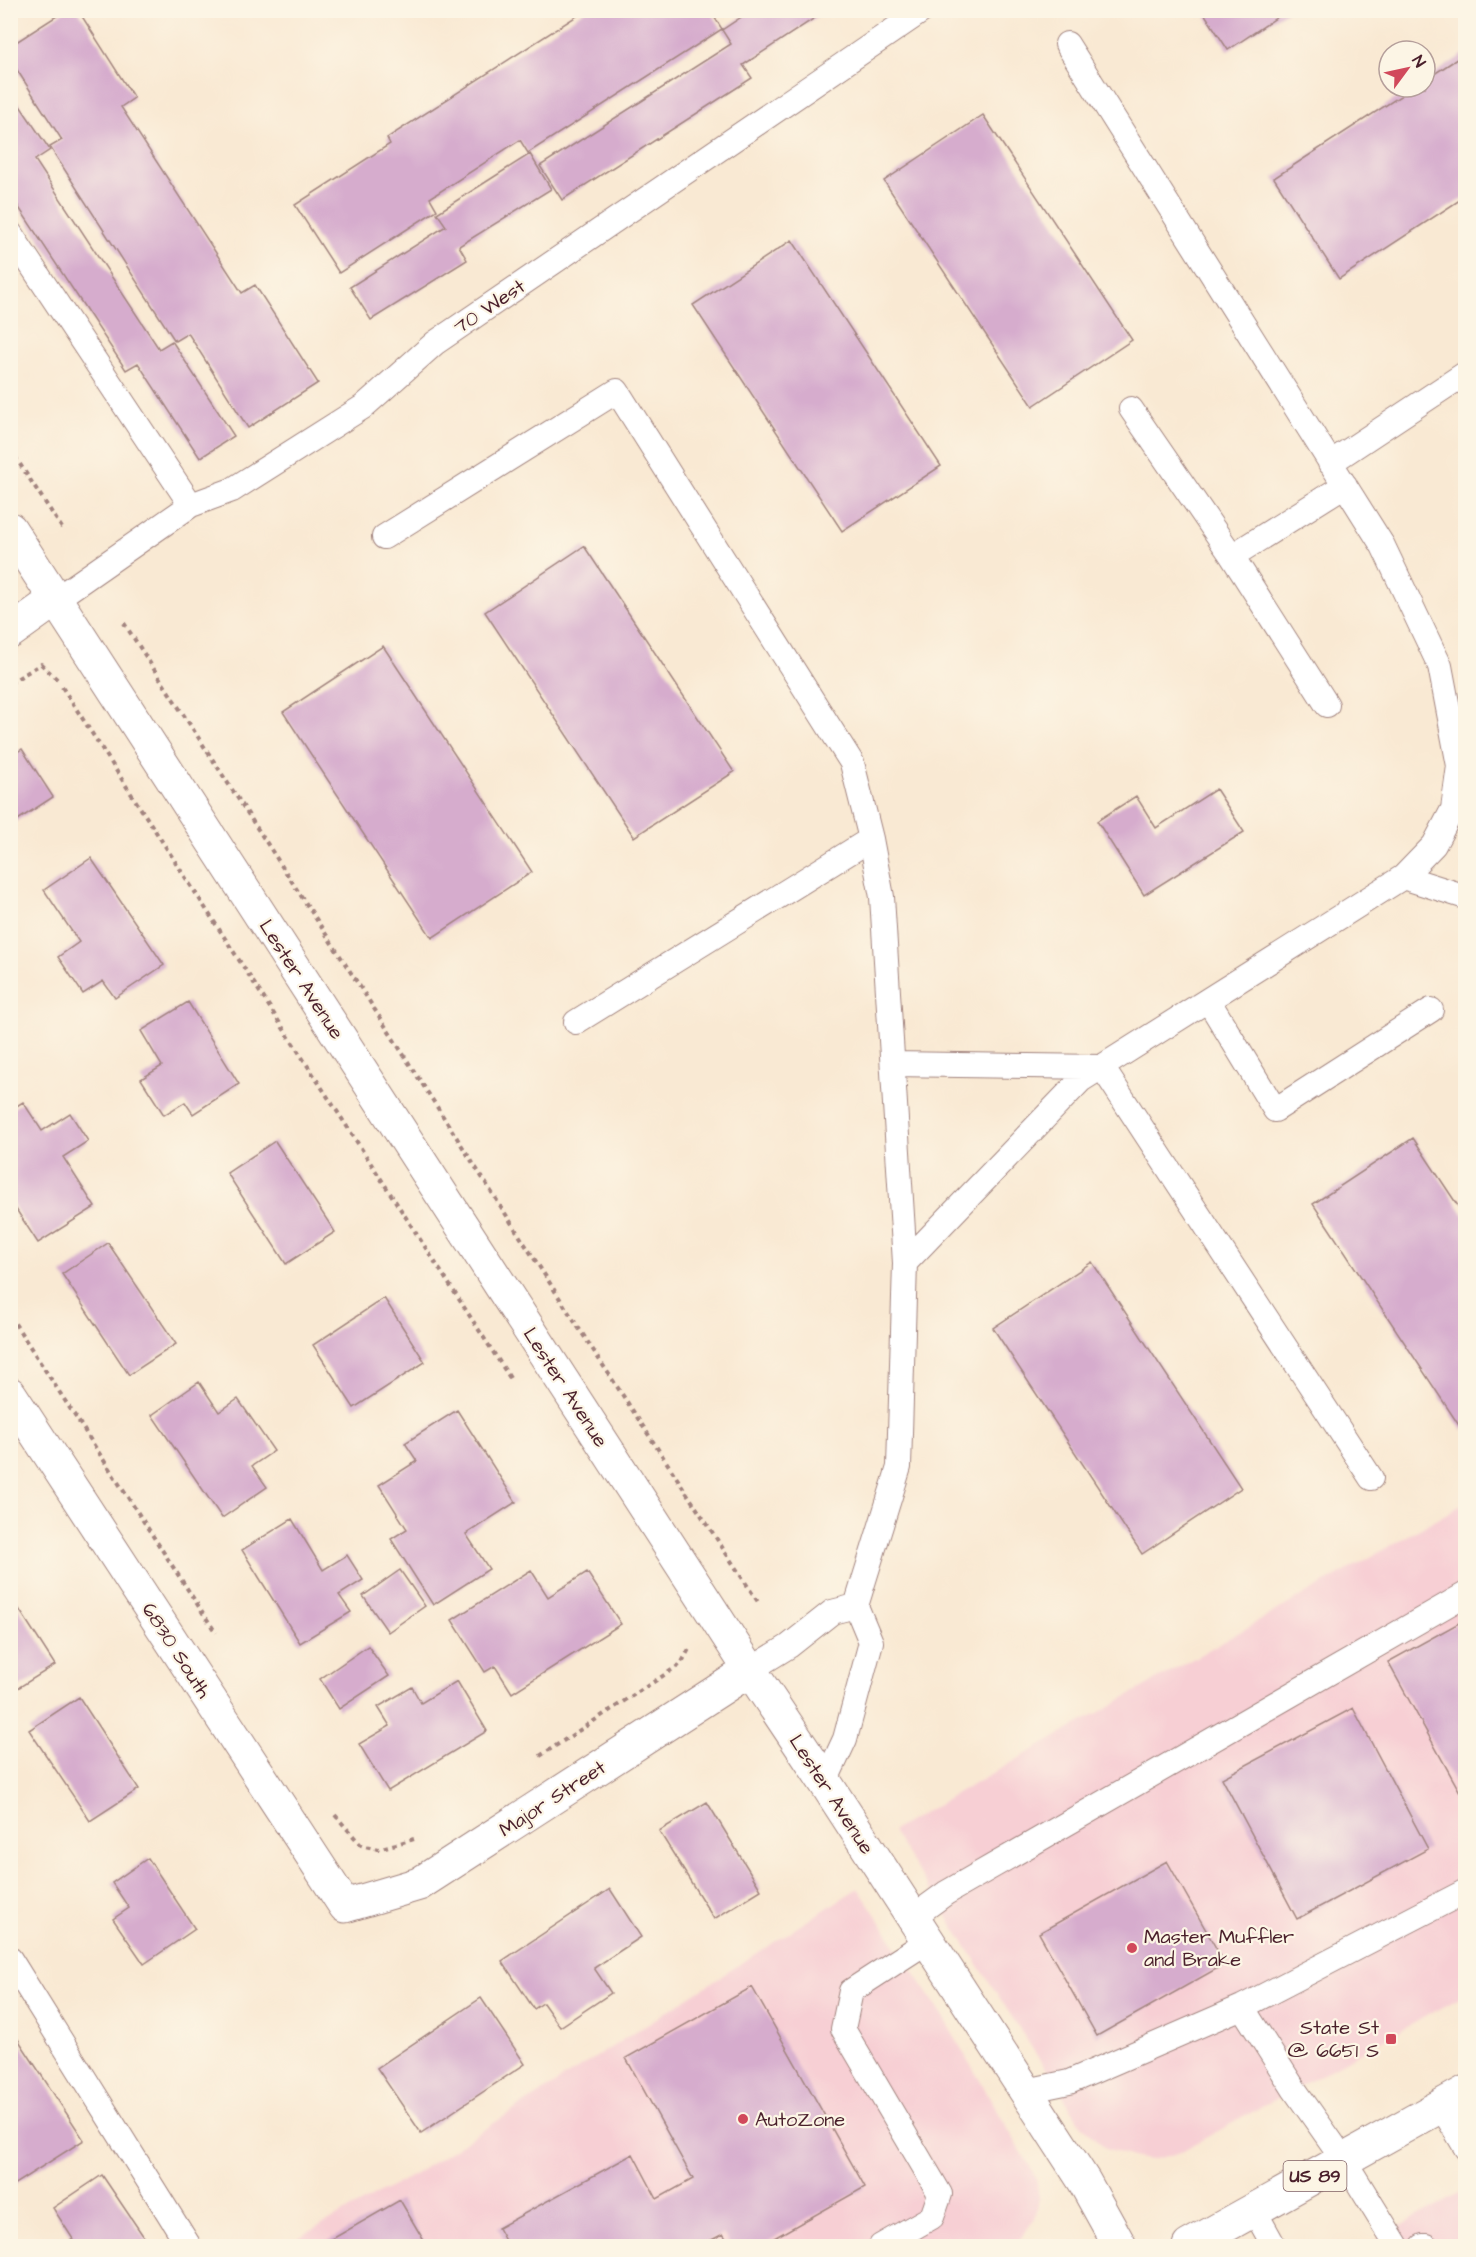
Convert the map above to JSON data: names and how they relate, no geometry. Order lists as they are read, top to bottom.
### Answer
{
  "streets": {
    "street": [
      "Lester Avenue",
      "6830 South",
      "Major Street",
      "US 89"
    ],
    "lane": ["70 West"]
  },
  "crossings": [
    ["70 West", "Lester Avenue"],
    ["Lester Avenue", "Major Street"],
    ["6830 South", "Major Street"]
  ],
  "places": {
    "other": ["Master Muffler and Brake", "AutoZone"],
    "transit": ["State St @ 6651 S"]
  },
  "north": "top right"
}
